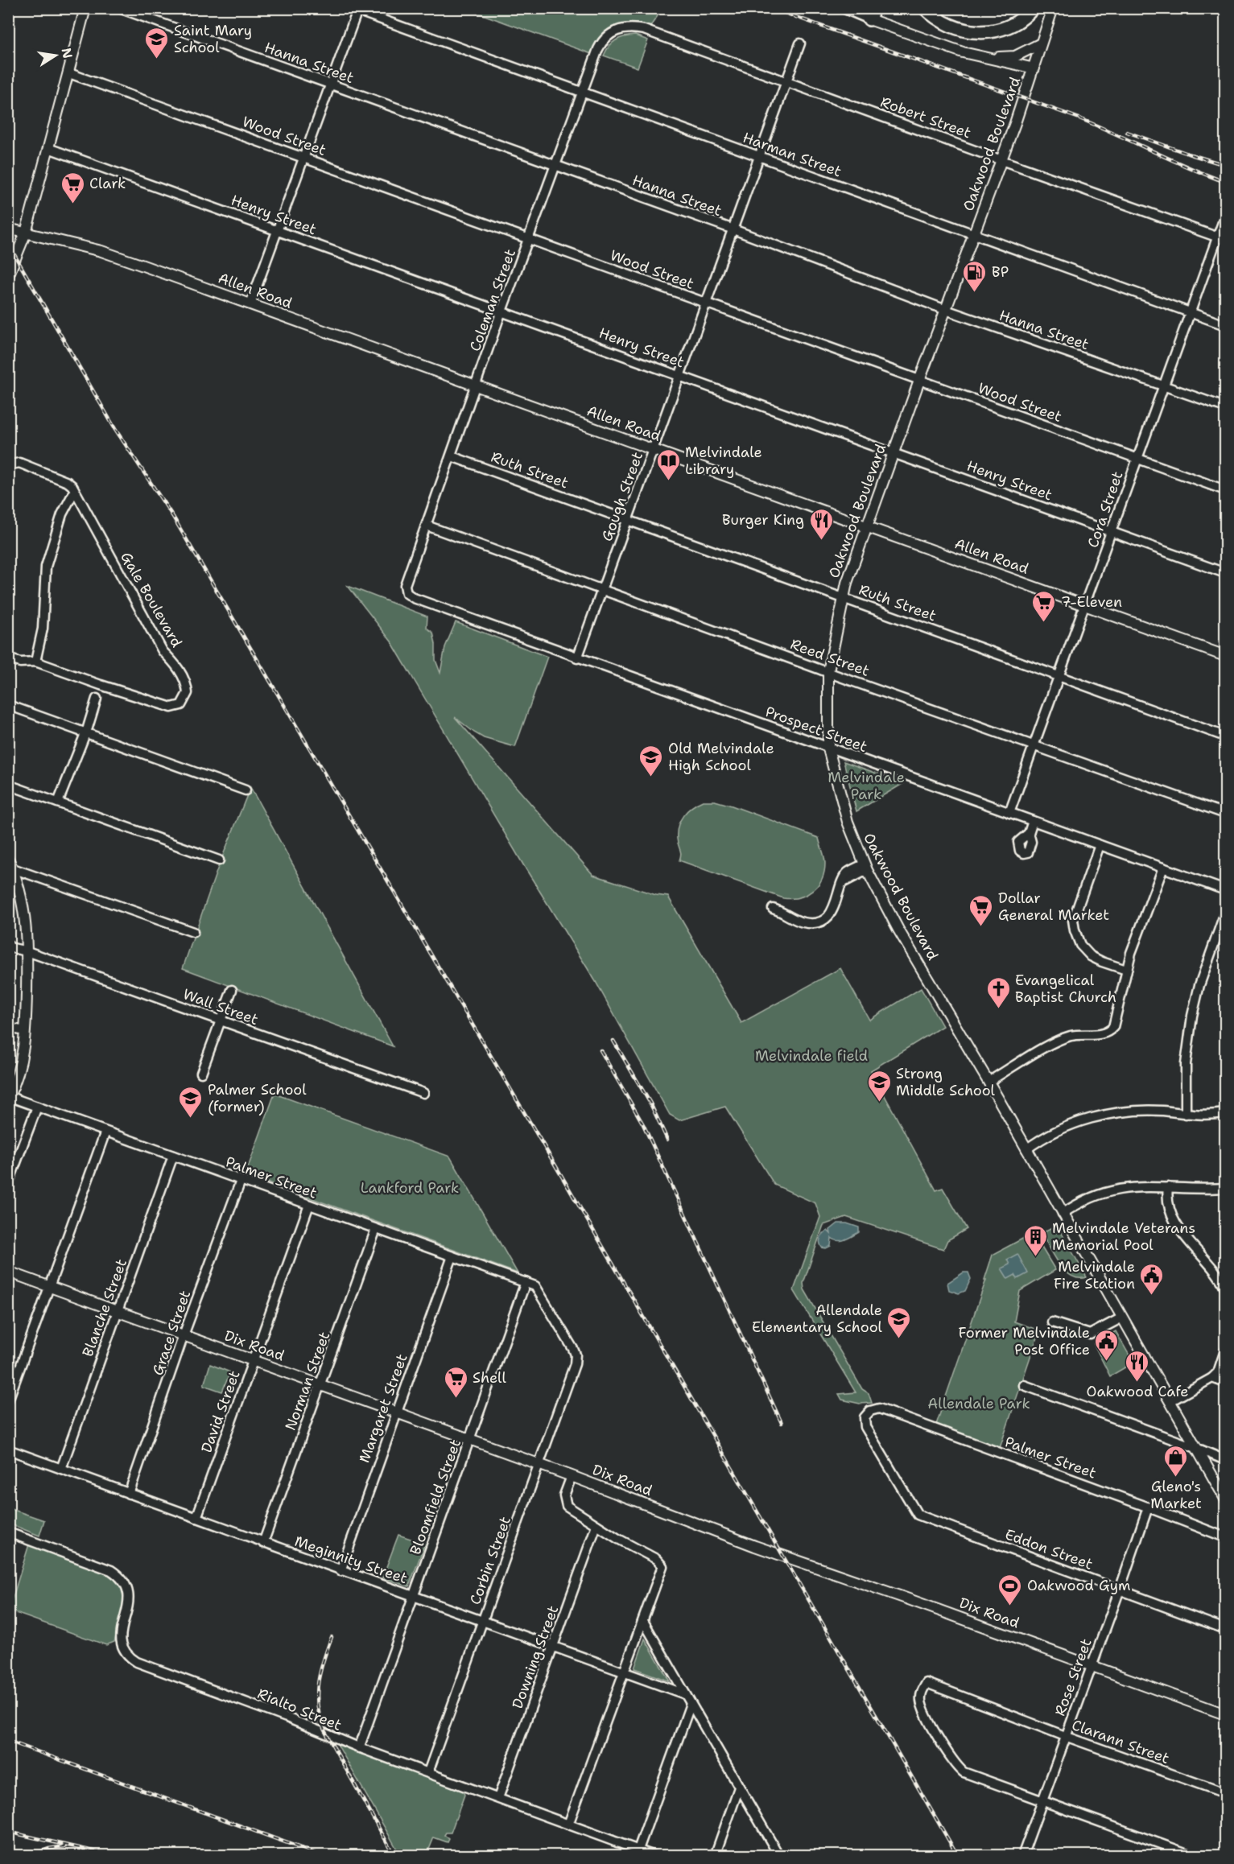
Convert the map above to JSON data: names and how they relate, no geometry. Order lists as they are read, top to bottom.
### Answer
{
  "streets": {
    "main road": ["Oakwood Boulevard", "Allen Road", "Dix Road"],
    "street": [
      "Hanna Street",
      "Robert Street",
      "Wood Street",
      "Harman Street",
      "Henry Street",
      "Coleman Street",
      "Ruth Street",
      "Gough Street",
      "Cora Street",
      "Gale Boulevard",
      "Reed Street",
      "Prospect Street",
      "Wall Street",
      "Palmer Street",
      "Blanche Street",
      "Grace Street",
      "Norman Street",
      "Margaret Street",
      "David Street",
      "Bloomfield Street",
      "Eddon Street",
      "Meginnity Street",
      "Corbin Street",
      "Downing Street",
      "Rose Street",
      "Rialto Street",
      "Clarann Street"
    ]
  },
  "crossings": [
    ["Hanna Street", "Oakwood Boulevard"],
    ["Hanna Street", "Coleman Street"],
    ["Hanna Street", "Gough Street"],
    ["Hanna Street", "Cora Street"],
    ["Robert Street", "Oakwood Boulevard"],
    ["Robert Street", "Coleman Street"],
    ["Robert Street", "Gough Street"],
    ["Robert Street", "Cora Street"],
    ["Wood Street", "Oakwood Boulevard"],
    ["Wood Street", "Coleman Street"],
    ["Wood Street", "Gough Street"],
    ["Wood Street", "Cora Street"],
    ["Oakwood Boulevard", "Harman Street"],
    ["Oakwood Boulevard", "Henry Street"],
    ["Oakwood Boulevard", "Allen Road"],
    ["Oakwood Boulevard", "Ruth Street"],
    ["Oakwood Boulevard", "Reed Street"],
    ["Oakwood Boulevard", "Prospect Street"],
    ["Harman Street", "Coleman Street"],
    ["Harman Street", "Gough Street"],
    ["Harman Street", "Cora Street"],
    ["Henry Street", "Coleman Street"],
    ["Henry Street", "Gough Street"],
    ["Henry Street", "Cora Street"],
    ["Allen Road", "Coleman Street"],
    ["Allen Road", "Gough Street"],
    ["Allen Road", "Cora Street"],
    ["Coleman Street", "Ruth Street"],
    ["Coleman Street", "Reed Street"],
    ["Coleman Street", "Prospect Street"],
    ["Ruth Street", "Gough Street"],
    ["Ruth Street", "Cora Street"],
    ["Gough Street", "Reed Street"],
    ["Gough Street", "Prospect Street"],
    ["Cora Street", "Reed Street"],
    ["Cora Street", "Prospect Street"],
    ["Palmer Street", "Blanche Street"],
    ["Palmer Street", "Grace Street"],
    ["Palmer Street", "Norman Street"],
    ["Palmer Street", "Margaret Street"],
    ["Palmer Street", "David Street"],
    ["Palmer Street", "Bloomfield Street"],
    ["Palmer Street", "Eddon Street"],
    ["Palmer Street", "Corbin Street"],
    ["Palmer Street", "Rose Street"],
    ["Blanche Street", "Dix Road"],
    ["Blanche Street", "Meginnity Street"],
    ["Grace Street", "Dix Road"],
    ["Grace Street", "Meginnity Street"],
    ["Dix Road", "Norman Street"],
    ["Dix Road", "Margaret Street"],
    ["Dix Road", "David Street"],
    ["Dix Road", "Bloomfield Street"],
    ["Dix Road", "Corbin Street"],
    ["Dix Road", "Rose Street"],
    ["Norman Street", "Meginnity Street"],
    ["Margaret Street", "Meginnity Street"],
    ["David Street", "Meginnity Street"],
    ["Bloomfield Street", "Meginnity Street"],
    ["Bloomfield Street", "Corbin Street"],
    ["Bloomfield Street", "Rialto Street"],
    ["Eddon Street", "Rose Street"],
    ["Meginnity Street", "Corbin Street"],
    ["Meginnity Street", "Downing Street"],
    ["Corbin Street", "Rialto Street"],
    ["Downing Street", "Rialto Street"],
    ["Rose Street", "Clarann Street"]
  ],
  "parks": [
    "Melvindale Park",
    "Melvindale field",
    "Lankford Park",
    "Allendale Park"
  ],
  "places": {
    "school or university": [
      "Saint Mary School",
      "Old Melvindale High School",
      "Strong Middle School",
      "Palmer School (former)",
      "Allendale Elementary School"
    ],
    "supermarket": [
      "Clark",
      "7-Eleven",
      "Dollar General Market",
      "Shell"
    ],
    "fuel station": ["BP"],
    "library": ["Melvindale Library"],
    "restaurant": ["Burger King", "Oakwood Cafe"],
    "church": ["Evangelical Baptist Church"],
    "building": ["Melvindale Veterans Memorial Pool"],
    "public building": ["Melvindale Fire Station", "Former Melvindale Post Office"],
    "shop": ["Gleno's Market"],
    "sports": ["Oakwood Gym"]
  },
  "north": "right"
}
